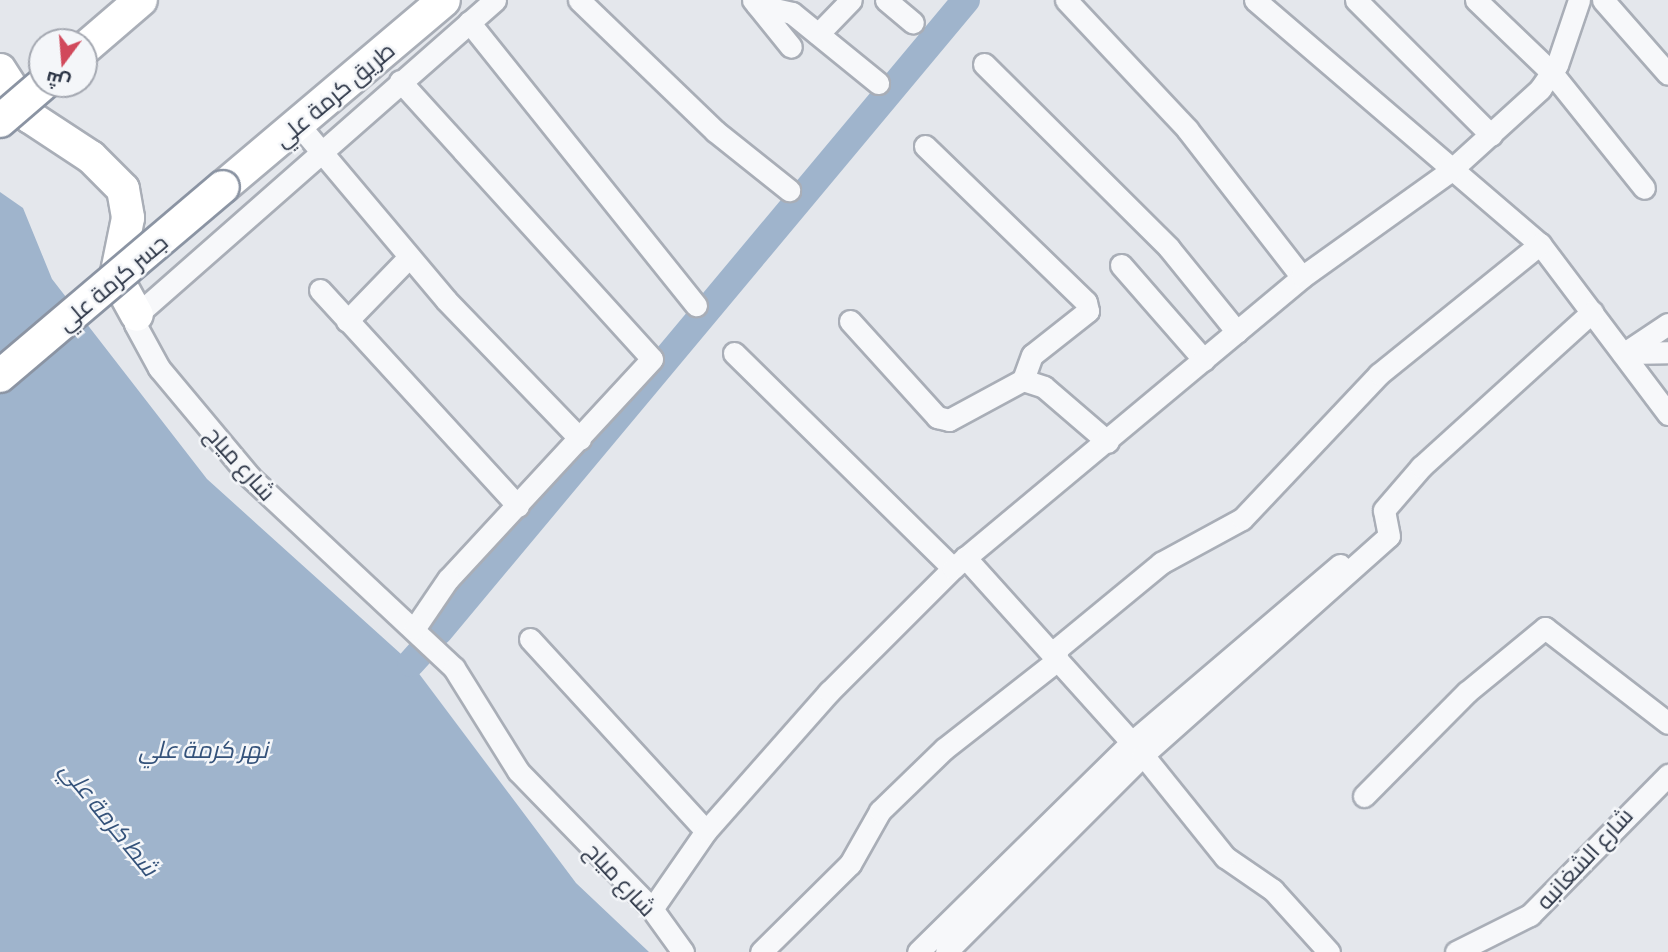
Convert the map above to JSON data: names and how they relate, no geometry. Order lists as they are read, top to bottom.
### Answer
{
  "streets": {
    "highway": ["طريق كرمة علي", "جسر كرمة علي"],
    "street": ["شارع مياح", "شارع الشغانبه"]
  },
  "crossings": [
    ["طريق كرمة علي", "جسر كرمة علي"]
  ],
  "water": ["نهر كرمة علي", "شط كرمة علي"],
  "north": "bottom"
}
